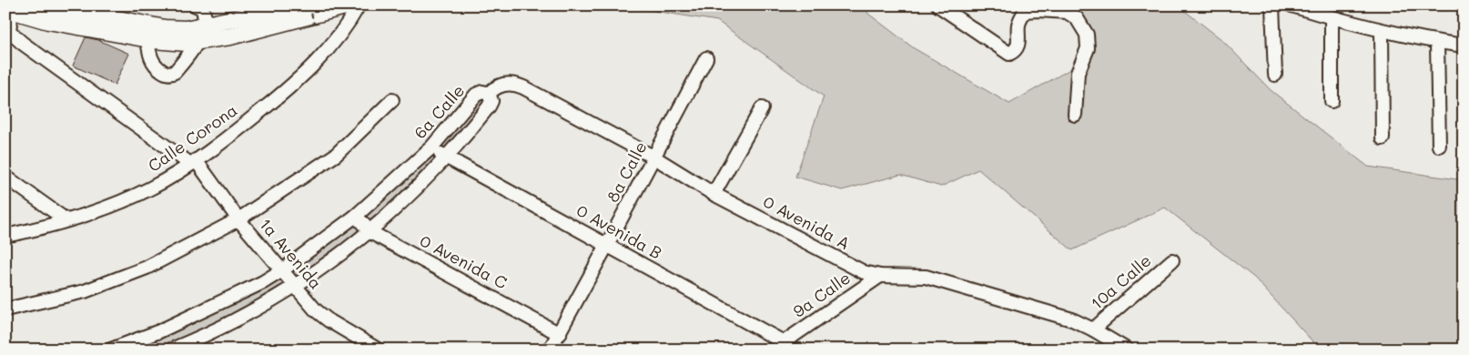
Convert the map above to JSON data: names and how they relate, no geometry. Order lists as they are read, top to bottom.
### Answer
{
  "streets": {
    "street": [
      "6a Calle",
      "Calle Corona",
      "8a Calle",
      "0 Avenida A",
      "0 Avenida B",
      "1a Avenida",
      "0 Avenida C",
      "10a Calle",
      "9a Calle"
    ]
  },
  "crossings": [
    ["6a Calle", "0 Avenida A"],
    ["6a Calle", "0 Avenida B"],
    ["6a Calle", "1a Avenida"],
    ["6a Calle", "0 Avenida C"],
    ["Calle Corona", "1a Avenida"],
    ["8a Calle", "0 Avenida A"],
    ["8a Calle", "0 Avenida B"],
    ["8a Calle", "0 Avenida C"],
    ["0 Avenida A", "10a Calle"],
    ["0 Avenida A", "9a Calle"],
    ["0 Avenida B", "9a Calle"]
  ]
}
